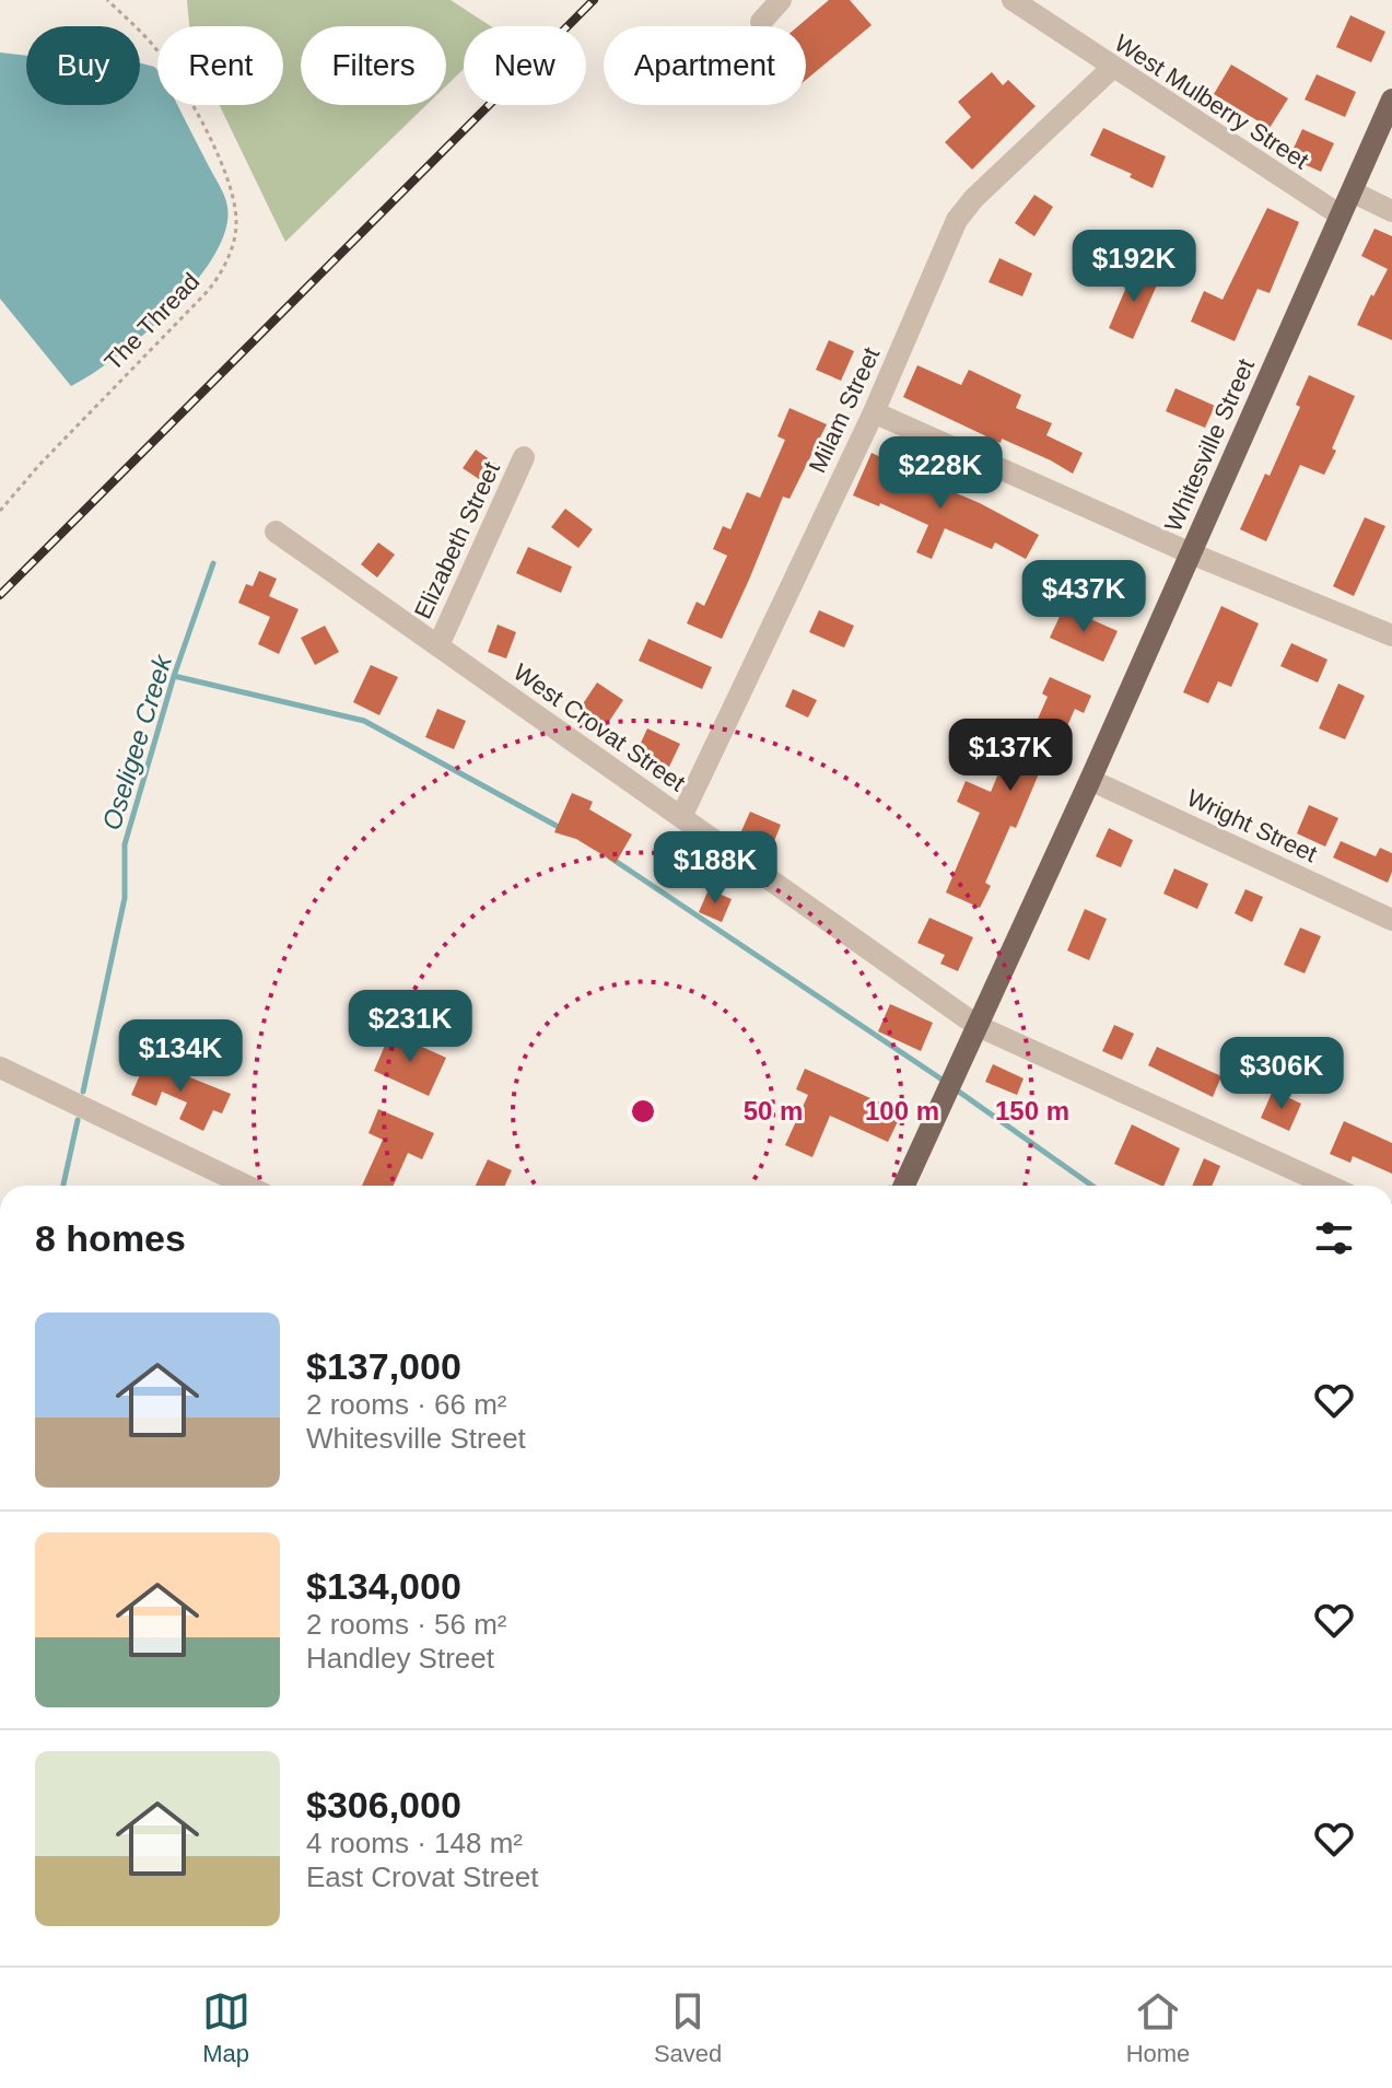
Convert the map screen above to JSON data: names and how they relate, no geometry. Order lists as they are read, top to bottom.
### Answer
{
  "streets": {
    "main road": ["Whitesville Street"],
    "street": [
      "West Mulberry Street",
      "Milam Street",
      "Elizabeth Street",
      "West Crovat Street",
      "Wright Street"
    ],
    "path": ["The Thread"]
  },
  "crossings": [
    ["West Mulberry Street", "Milam Street"],
    ["West Mulberry Street", "Whitesville Street"],
    ["Milam Street", "West Crovat Street"],
    ["Whitesville Street", "West Crovat Street"],
    ["Whitesville Street", "Wright Street"],
    ["Elizabeth Street", "West Crovat Street"]
  ],
  "water": ["Oseligee Creek"],
  "page": {
    "chip": [
      "Buy",
      "Rent",
      "Filters",
      "New",
      "Apartment"
    ],
    "price": [
      "$192K",
      "$228K",
      "$437K",
      "$137K",
      "$188K",
      "$231K",
      "$134K",
      "$306K"
    ],
    "heading": "8 homes",
    "list": [
      {
        "name": "$137,000",
        "note": "2 rooms · 66 m² · Whitesville Street"
      },
      {
        "name": "$134,000",
        "note": "2 rooms · 56 m² · Handley Street"
      },
      {
        "name": "$306,000",
        "note": "4 rooms · 148 m² · East Crovat Street"
      }
    ],
    "tabs": ["Map", "Saved", "Home"]
  },
  "rings": ["50 m", "100 m", "150 m"]
}
